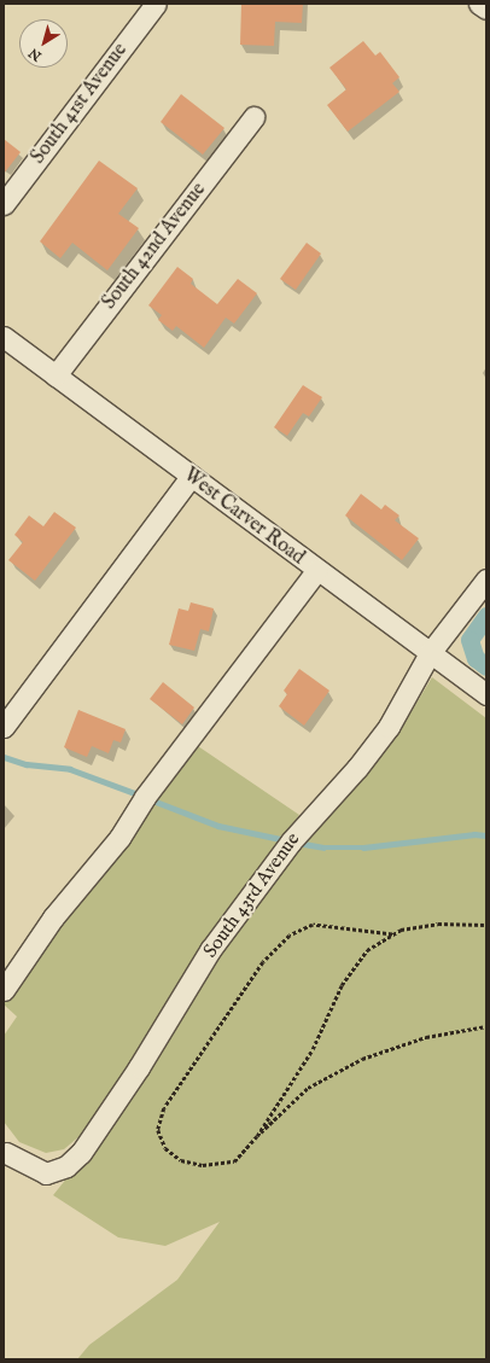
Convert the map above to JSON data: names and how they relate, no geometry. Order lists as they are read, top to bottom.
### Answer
{
  "streets": {
    "street": [
      "South 41st Avenue",
      "South 42nd Avenue",
      "West Carver Road",
      "South 43rd Avenue"
    ]
  },
  "crossings": [
    ["South 42nd Avenue", "West Carver Road"],
    ["West Carver Road", "South 43rd Avenue"]
  ],
  "north": "bottom left"
}
